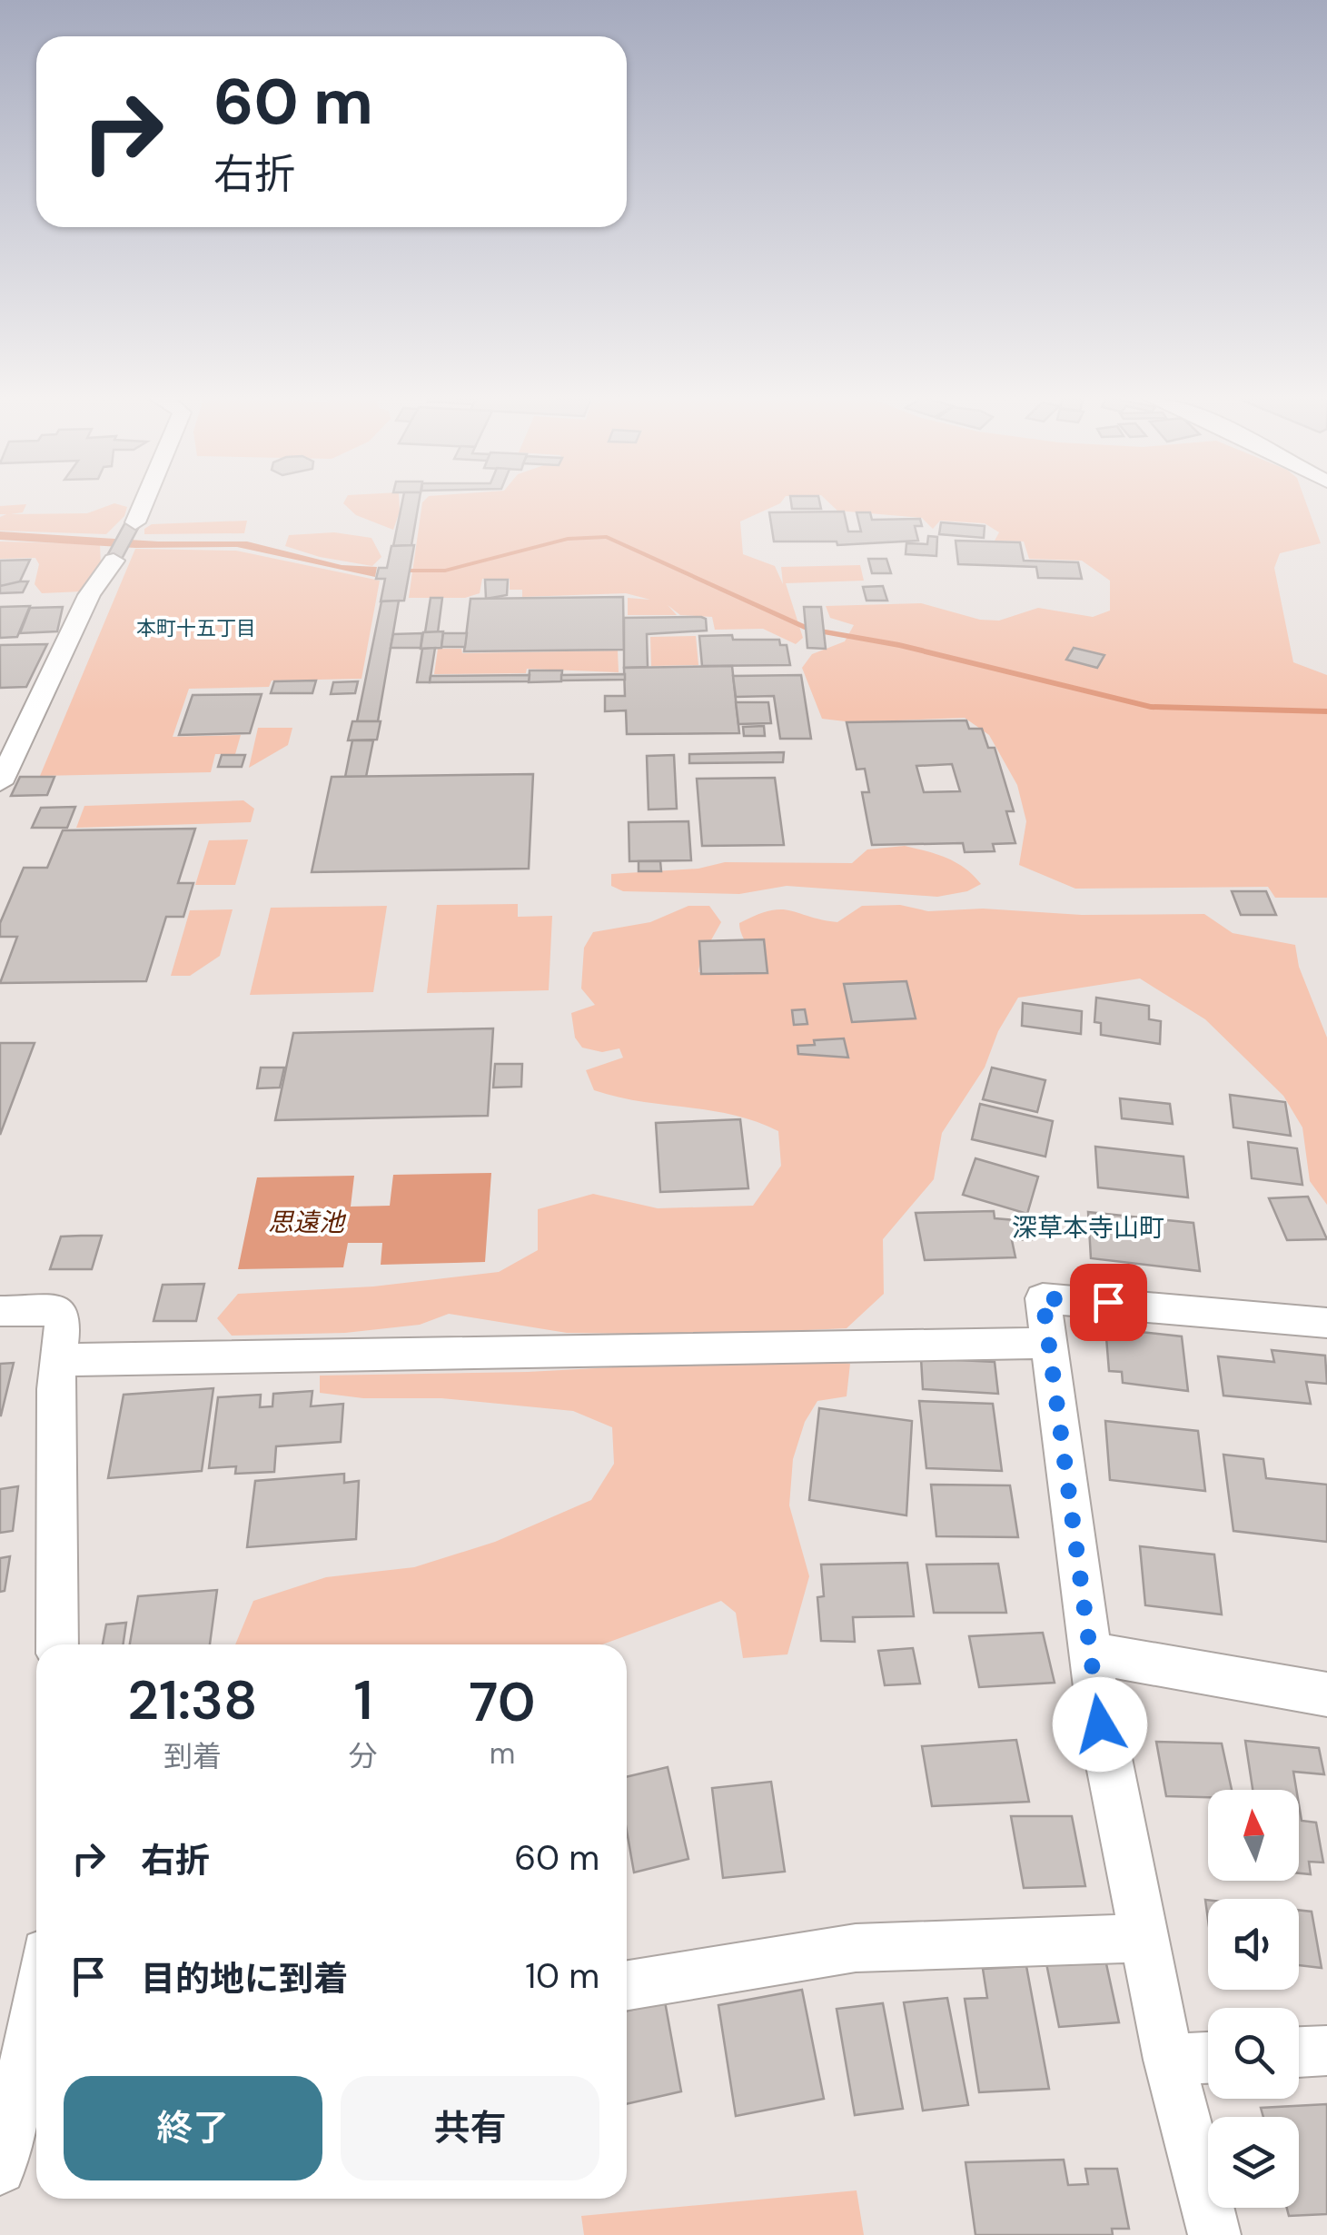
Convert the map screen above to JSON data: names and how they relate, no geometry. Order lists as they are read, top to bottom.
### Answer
{
  "districts": ["本町十五丁目", "深草本寺山町"],
  "water": ["思遠池"],
  "north": "top",
  "page": {
    "turn": ["60 m", "右折"],
    "eta": [
      "21:38",
      "到着",
      "1",
      "分",
      "70",
      "m"
    ],
    "list": [
      {
        "name": "右折",
        "value": "60 m"
      },
      {
        "name": "目的地に到着",
        "value": "10 m"
      }
    ],
    "buttons": ["終了", "共有"]
  }
}
